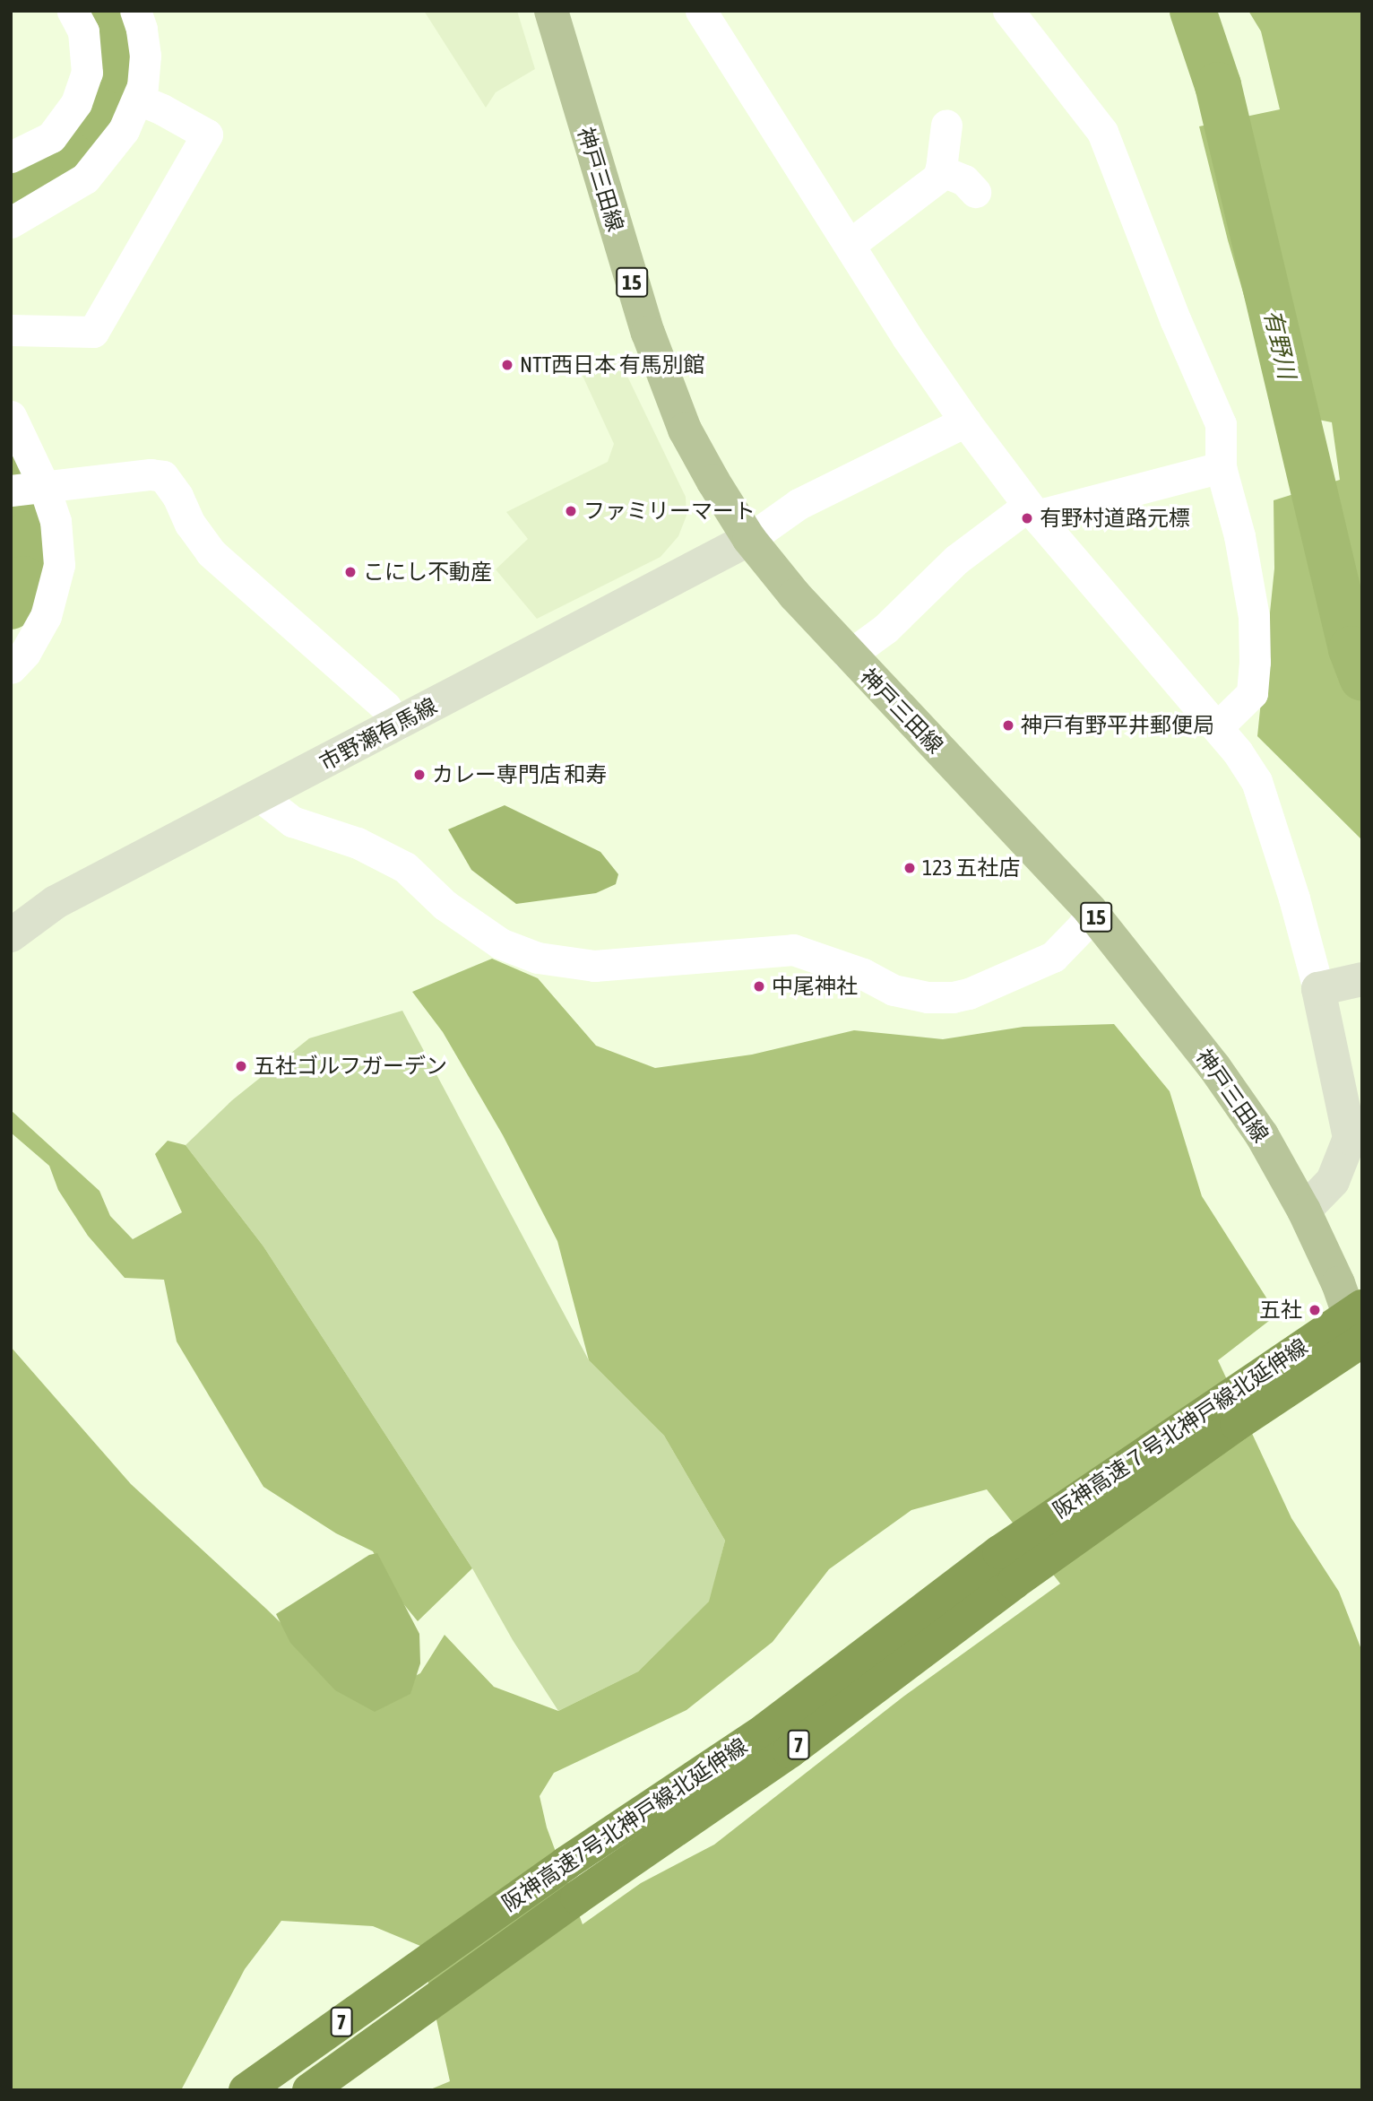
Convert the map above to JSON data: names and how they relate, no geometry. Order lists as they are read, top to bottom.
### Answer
{
  "streets": {
    "highway": ["阪神高速７号北神戸線北延伸線", "7", "阪神高速7号北神戸線北延伸線"],
    "main road": ["神戸三田線", "15", "市野瀬有馬線"]
  },
  "crossings": [
    ["神戸三田線", "市野瀬有馬線"],
    ["阪神高速７号北神戸線北延伸線", "阪神高速7号北神戸線北延伸線"]
  ],
  "water": ["有野川"],
  "places": [
    "NTT西日本 有馬別館",
    "ファミリーマート",
    "有野村道路元標",
    "こにし不動産",
    "神戸有野平井郵便局",
    "カレー専門店 和寿",
    "123 五社店",
    "中尾神社",
    "五社ゴルフガーデン",
    "五社"
  ]
}
